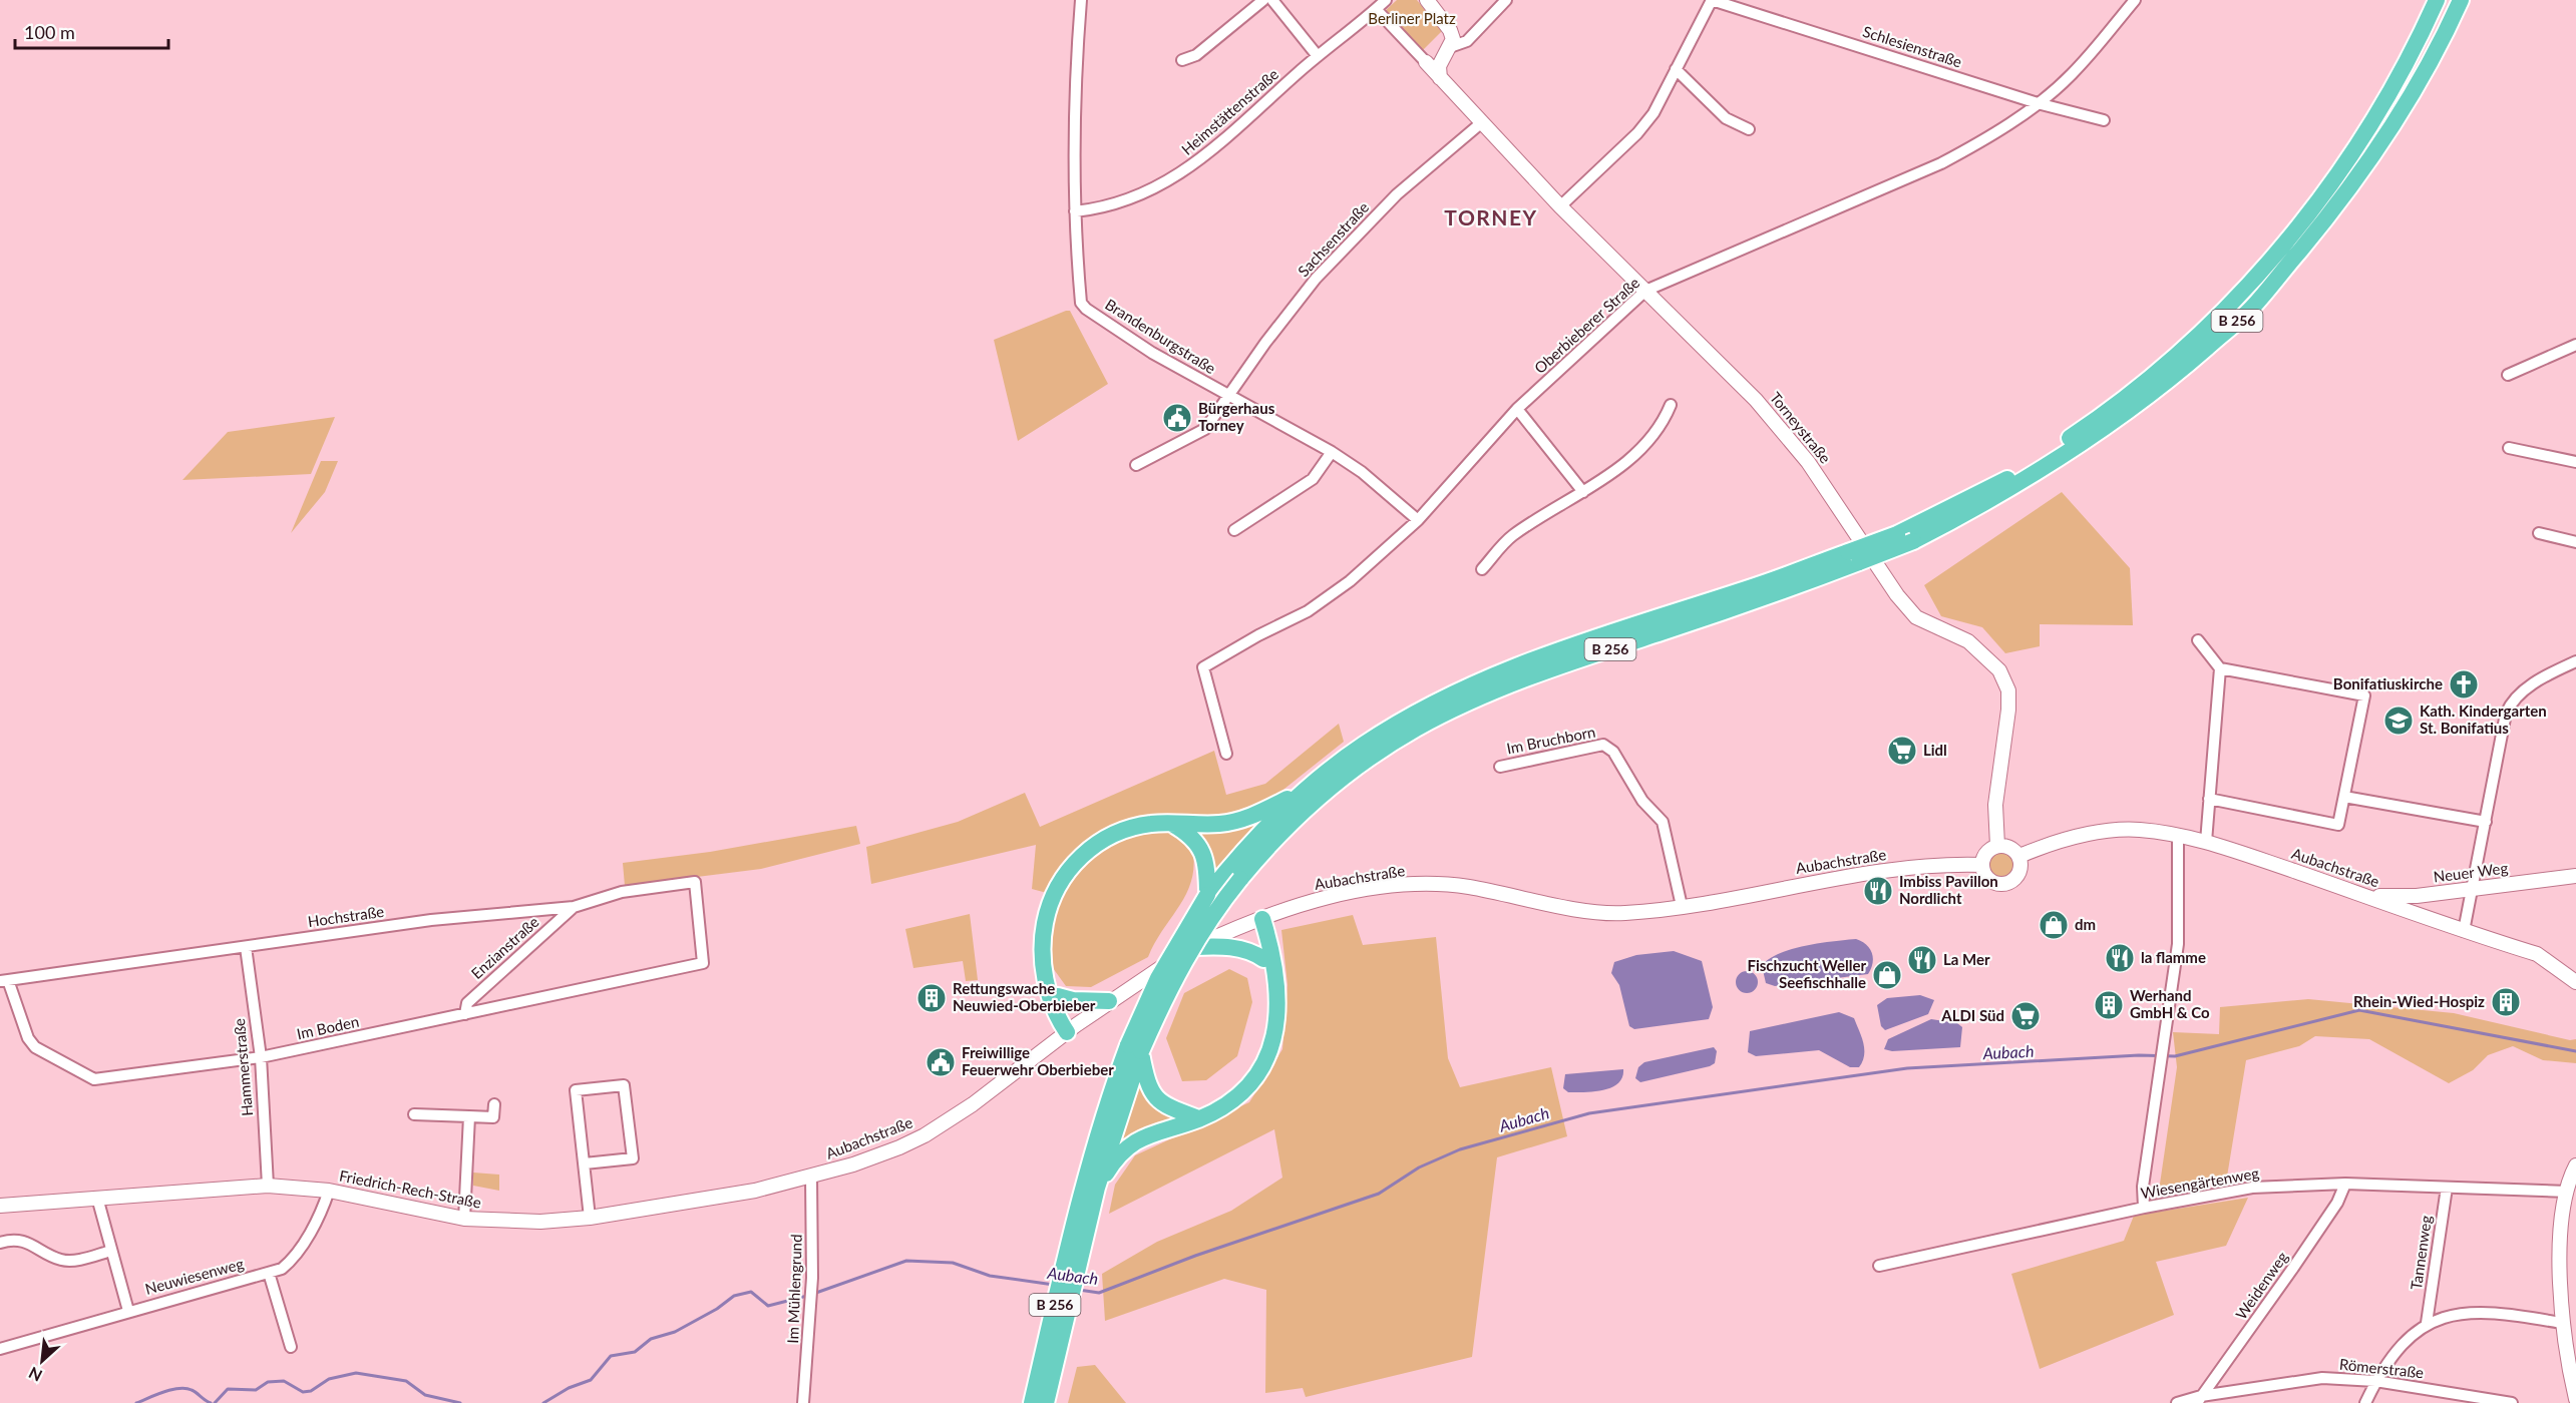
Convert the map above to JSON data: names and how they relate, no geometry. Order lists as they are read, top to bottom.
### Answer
{
  "streets": {
    "highway": ["B 256"],
    "street": [
      "Schlesienstraße",
      "Heimstättenstraße",
      "Sachsenstraße",
      "Oberbieberer Straße",
      "Brandenburgstraße",
      "Torneystraße",
      "Im Bruchborn",
      "Aubachstraße",
      "Neuer Weg",
      "Hochstraße",
      "Enzianstraße",
      "Im Boden",
      "Hammerstraße",
      "Wiesengärtenweg",
      "Friedrich-Rech-Straße",
      "Tannenweg",
      "Neuwiesenweg",
      "Weidenweg",
      "Im Mühlengrund",
      "Römerstraße"
    ]
  },
  "crossings": [
    ["Schlesienstraße", "Oberbieberer Straße"],
    ["Heimstättenstraße", "Brandenburgstraße"],
    ["Heimstättenstraße", "Torneystraße"],
    ["Sachsenstraße", "Brandenburgstraße"],
    ["Sachsenstraße", "Torneystraße"],
    ["Oberbieberer Straße", "Brandenburgstraße"],
    ["Oberbieberer Straße", "Torneystraße"],
    ["Torneystraße", "Aubachstraße"],
    ["Im Bruchborn", "Aubachstraße"],
    ["Aubachstraße", "Neuer Weg"],
    ["Aubachstraße", "Friedrich-Rech-Straße"],
    ["Aubachstraße", "Im Mühlengrund"],
    ["Hochstraße", "Enzianstraße"],
    ["Hochstraße", "Im Boden"],
    ["Hochstraße", "Hammerstraße"],
    ["Enzianstraße", "Im Boden"],
    ["Im Boden", "Hammerstraße"],
    ["Hammerstraße", "Friedrich-Rech-Straße"],
    ["Wiesengärtenweg", "Tannenweg"],
    ["Wiesengärtenweg", "Weidenweg"],
    ["Friedrich-Rech-Straße", "Neuwiesenweg"],
    ["Friedrich-Rech-Straße", "Im Mühlengrund"],
    ["Weidenweg", "Römerstraße"]
  ],
  "districts": ["TORNEY"],
  "water": ["Aubach"],
  "parks": ["Berliner Platz"],
  "places": {
    "public building": ["Bürgerhaus Torney", "Freiwillige Feuerwehr Oberbieber"],
    "church": ["Bonifatiuskirche"],
    "school or university": ["Kath. Kindergarten St. Bonifatius"],
    "supermarket": ["Lidl", "ALDI Süd"],
    "restaurant": ["Imbiss Pavillon Nordlicht", "la flamme", "La Mer"],
    "shop": ["dm", "Fischzucht Weller Seefischhalle"],
    "building": ["Rettungswache Neuwied-Oberbieber", "Rhein-Wied-Hospiz", "Werhand GmbH & Co"]
  },
  "scale_bar": "100 m",
  "north": "bottom left"
}
